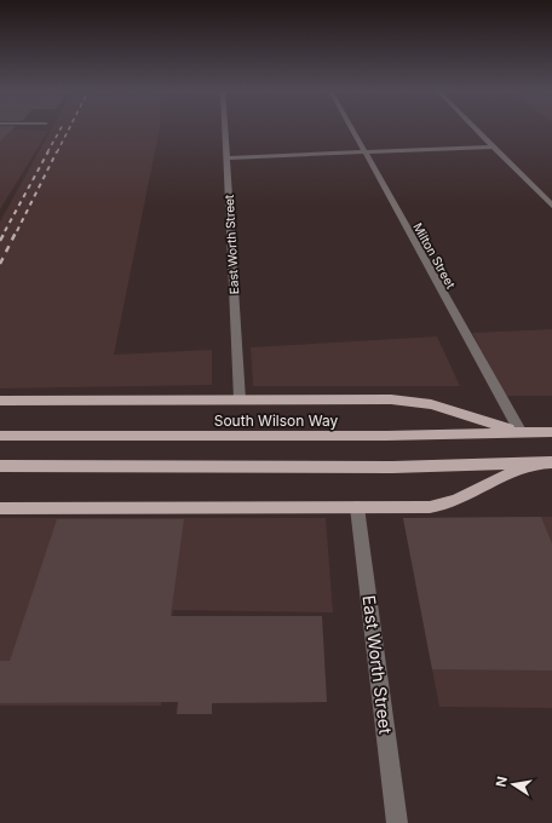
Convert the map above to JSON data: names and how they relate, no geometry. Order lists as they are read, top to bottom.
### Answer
{
  "streets": {
    "main road": ["South Wilson Way"],
    "street": ["East Worth Street", "Milton Street"]
  },
  "crossings": [
    ["Milton Street", "South Wilson Way"]
  ],
  "north": "left"
}
